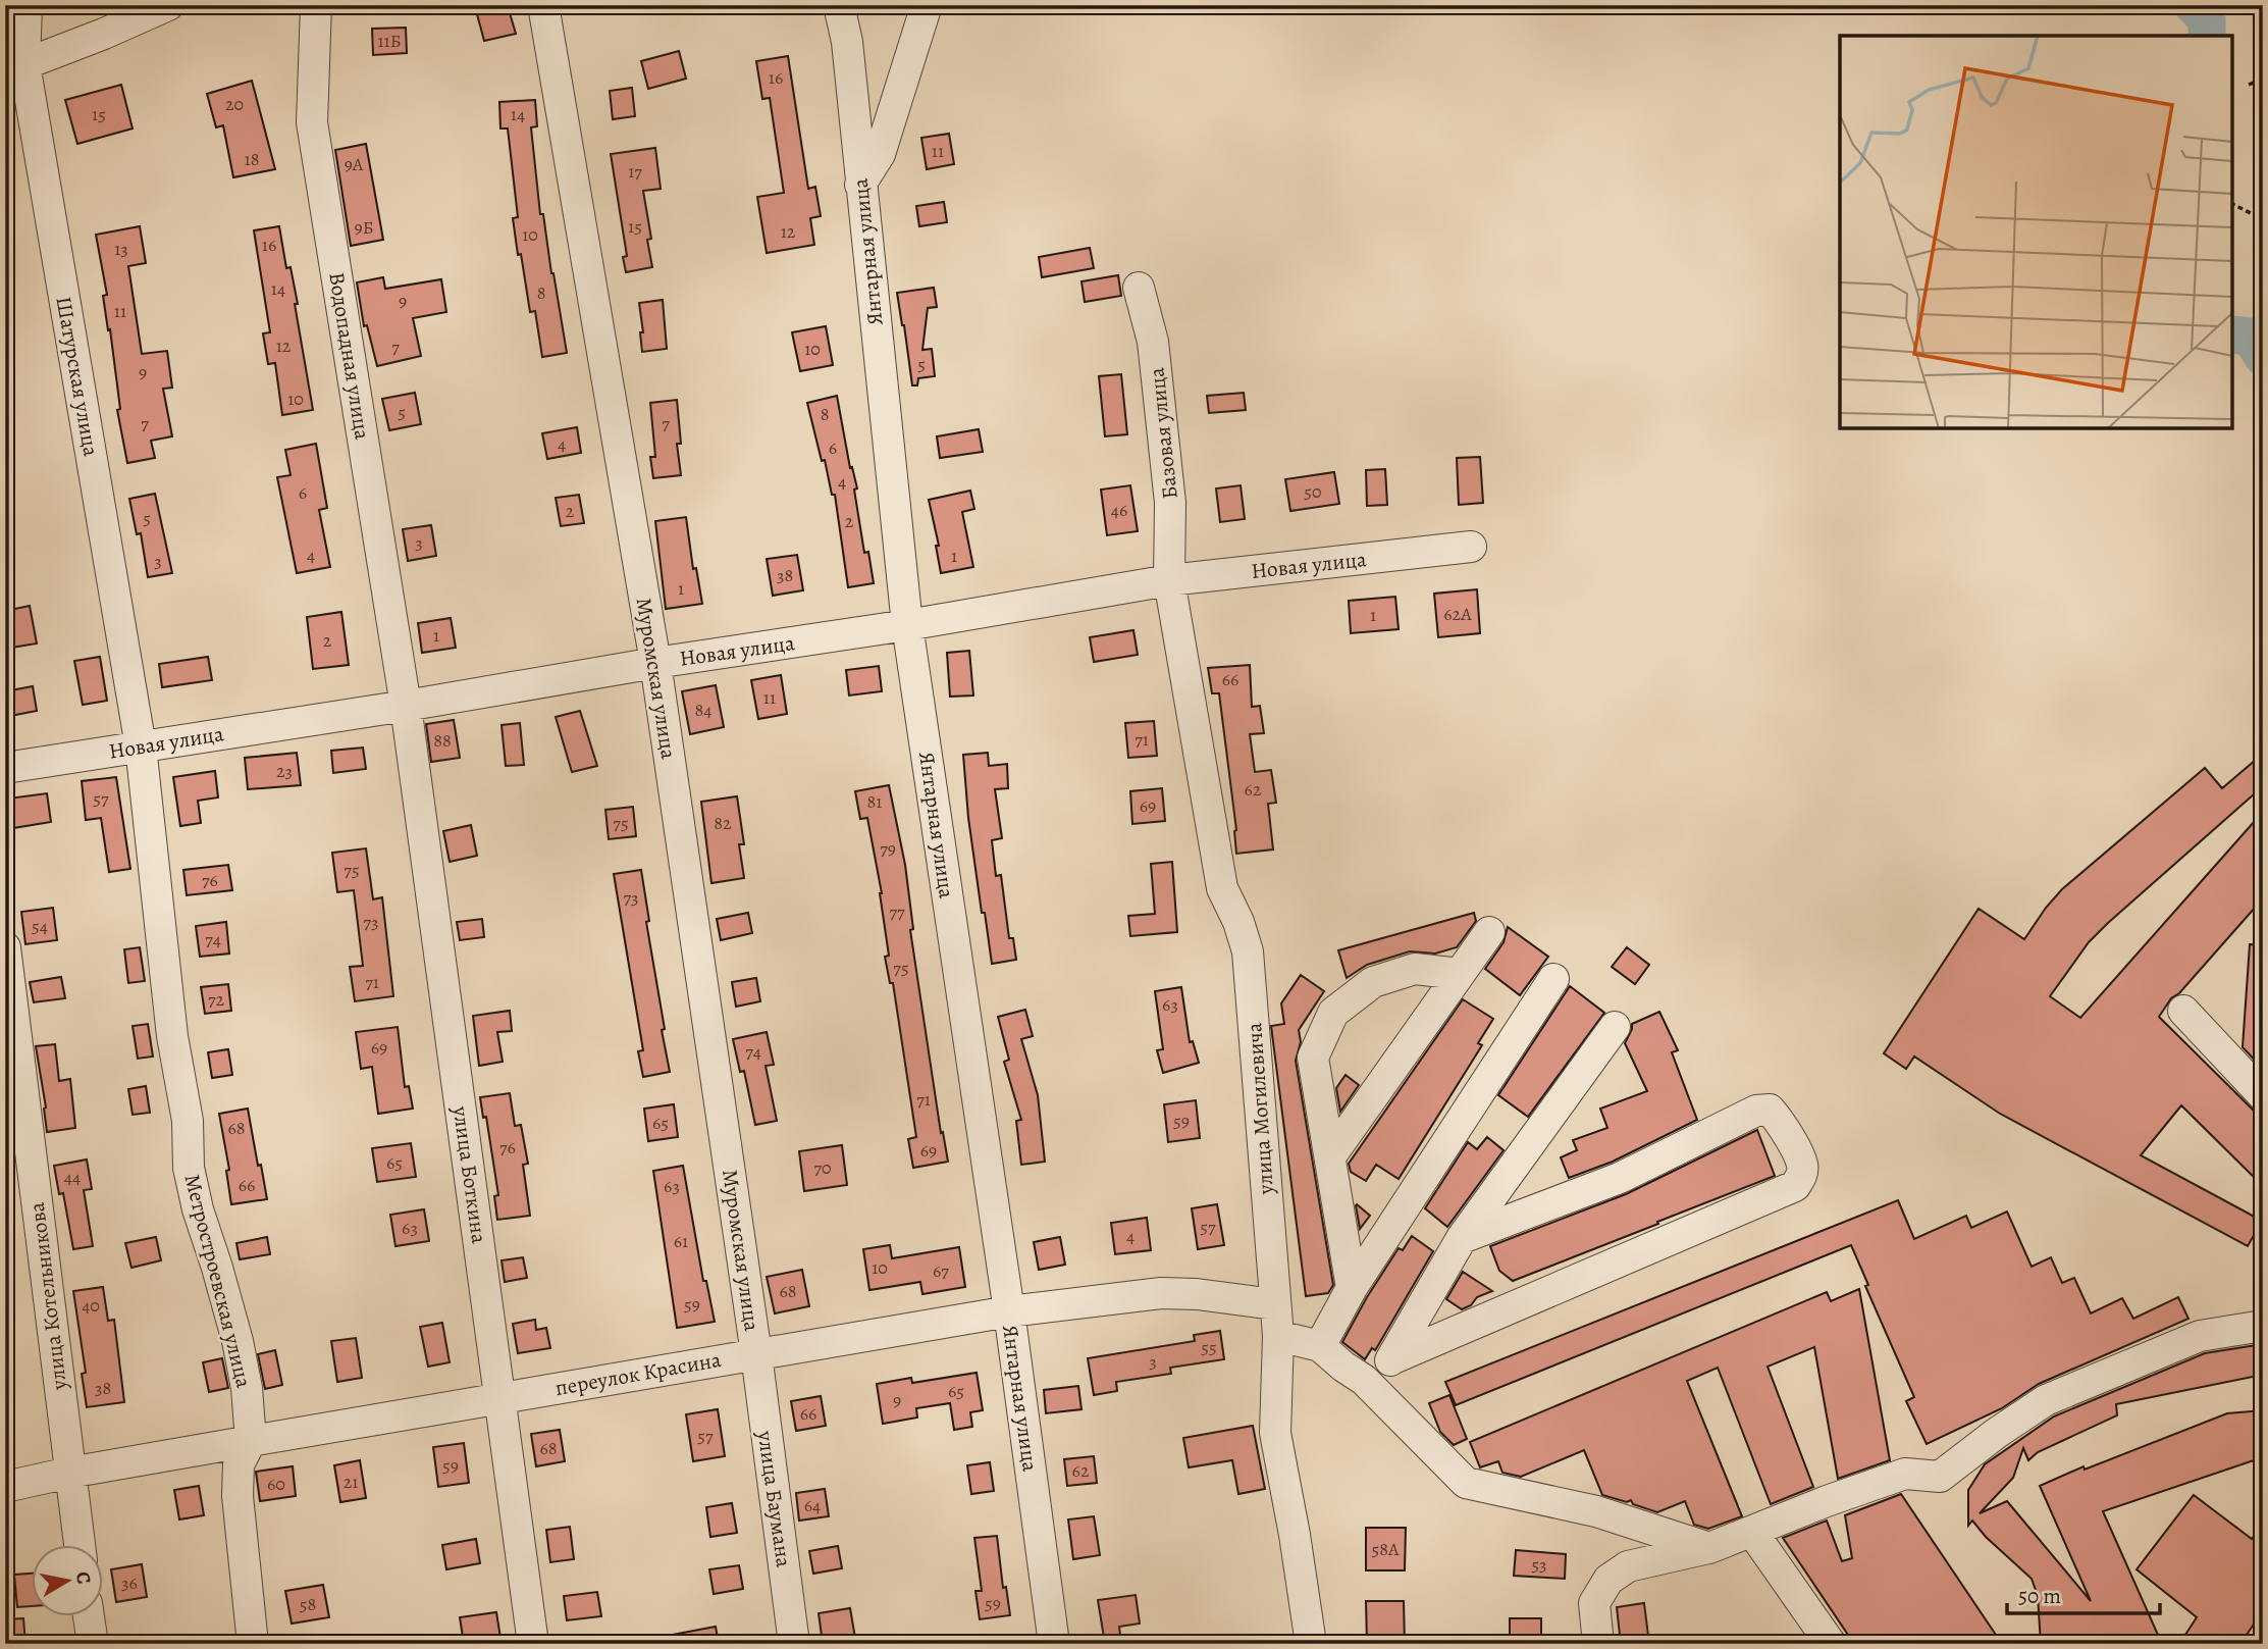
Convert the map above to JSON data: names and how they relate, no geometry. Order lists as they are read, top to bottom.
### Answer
{
  "streets": {
    "street": [
      "Янтарная улица",
      "Водопадная улица",
      "Шатурская улица",
      "Базовая улица",
      "Новая улица",
      "Муромская улица",
      "улица Могилевича",
      "улица Боткина",
      "Метростроевская улица",
      "улица Котельникова",
      "переулок Красина",
      "улица Баумана"
    ]
  },
  "crossings": [
    ["Янтарная улица", "Новая улица"],
    ["Янтарная улица", "переулок Красина"],
    ["Водопадная улица", "Новая улица"],
    ["Водопадная улица", "улица Боткина"],
    ["Шатурская улица", "Новая улица"],
    ["Шатурская улица", "Метростроевская улица"],
    ["Базовая улица", "Новая улица"],
    ["Базовая улица", "улица Могилевича"],
    ["Новая улица", "Муромская улица"],
    ["Новая улица", "улица Могилевича"],
    ["Новая улица", "улица Боткина"],
    ["Новая улица", "Метростроевская улица"],
    ["Муромская улица", "переулок Красина"],
    ["Муромская улица", "улица Баумана"],
    ["улица Могилевича", "переулок Красина"],
    ["улица Боткина", "переулок Красина"],
    ["Метростроевская улица", "переулок Красина"],
    ["улица Котельникова", "переулок Красина"],
    ["переулок Красина", "улица Баумана"]
  ],
  "house_numbers": [
    "11Б",
    "16",
    "20",
    "15",
    "14",
    "11",
    "18",
    "9А",
    "17",
    "15",
    "9Б",
    "12",
    "10",
    "16",
    "13",
    "14",
    "8",
    "9",
    "11",
    "12",
    "7",
    "10",
    "5",
    "9",
    "10",
    "5",
    "8",
    "7",
    "7",
    "4",
    "6",
    "4",
    "50",
    "6",
    "46",
    "2",
    "5",
    "2",
    "3",
    "4",
    "1",
    "3",
    "38",
    "1",
    "62А",
    "1",
    "1",
    "2",
    "66",
    "11",
    "84",
    "71",
    "88",
    "23",
    "62",
    "57",
    "81",
    "69",
    "75",
    "82",
    "79",
    "75",
    "76",
    "73",
    "77",
    "73",
    "54",
    "74",
    "75",
    "71",
    "72",
    "63",
    "69",
    "74",
    "71",
    "59",
    "65",
    "68",
    "76",
    "69",
    "65",
    "70",
    "44",
    "66",
    "63",
    "57",
    "63",
    "4",
    "61",
    "10",
    "67",
    "68",
    "59",
    "40",
    "55",
    "3",
    "38",
    "65",
    "9",
    "66",
    "57",
    "68",
    "59",
    "62",
    "21",
    "60",
    "64",
    "58А",
    "53",
    "36",
    "59",
    "58"
  ],
  "scale_bar": "50 m",
  "north": "right"
}
